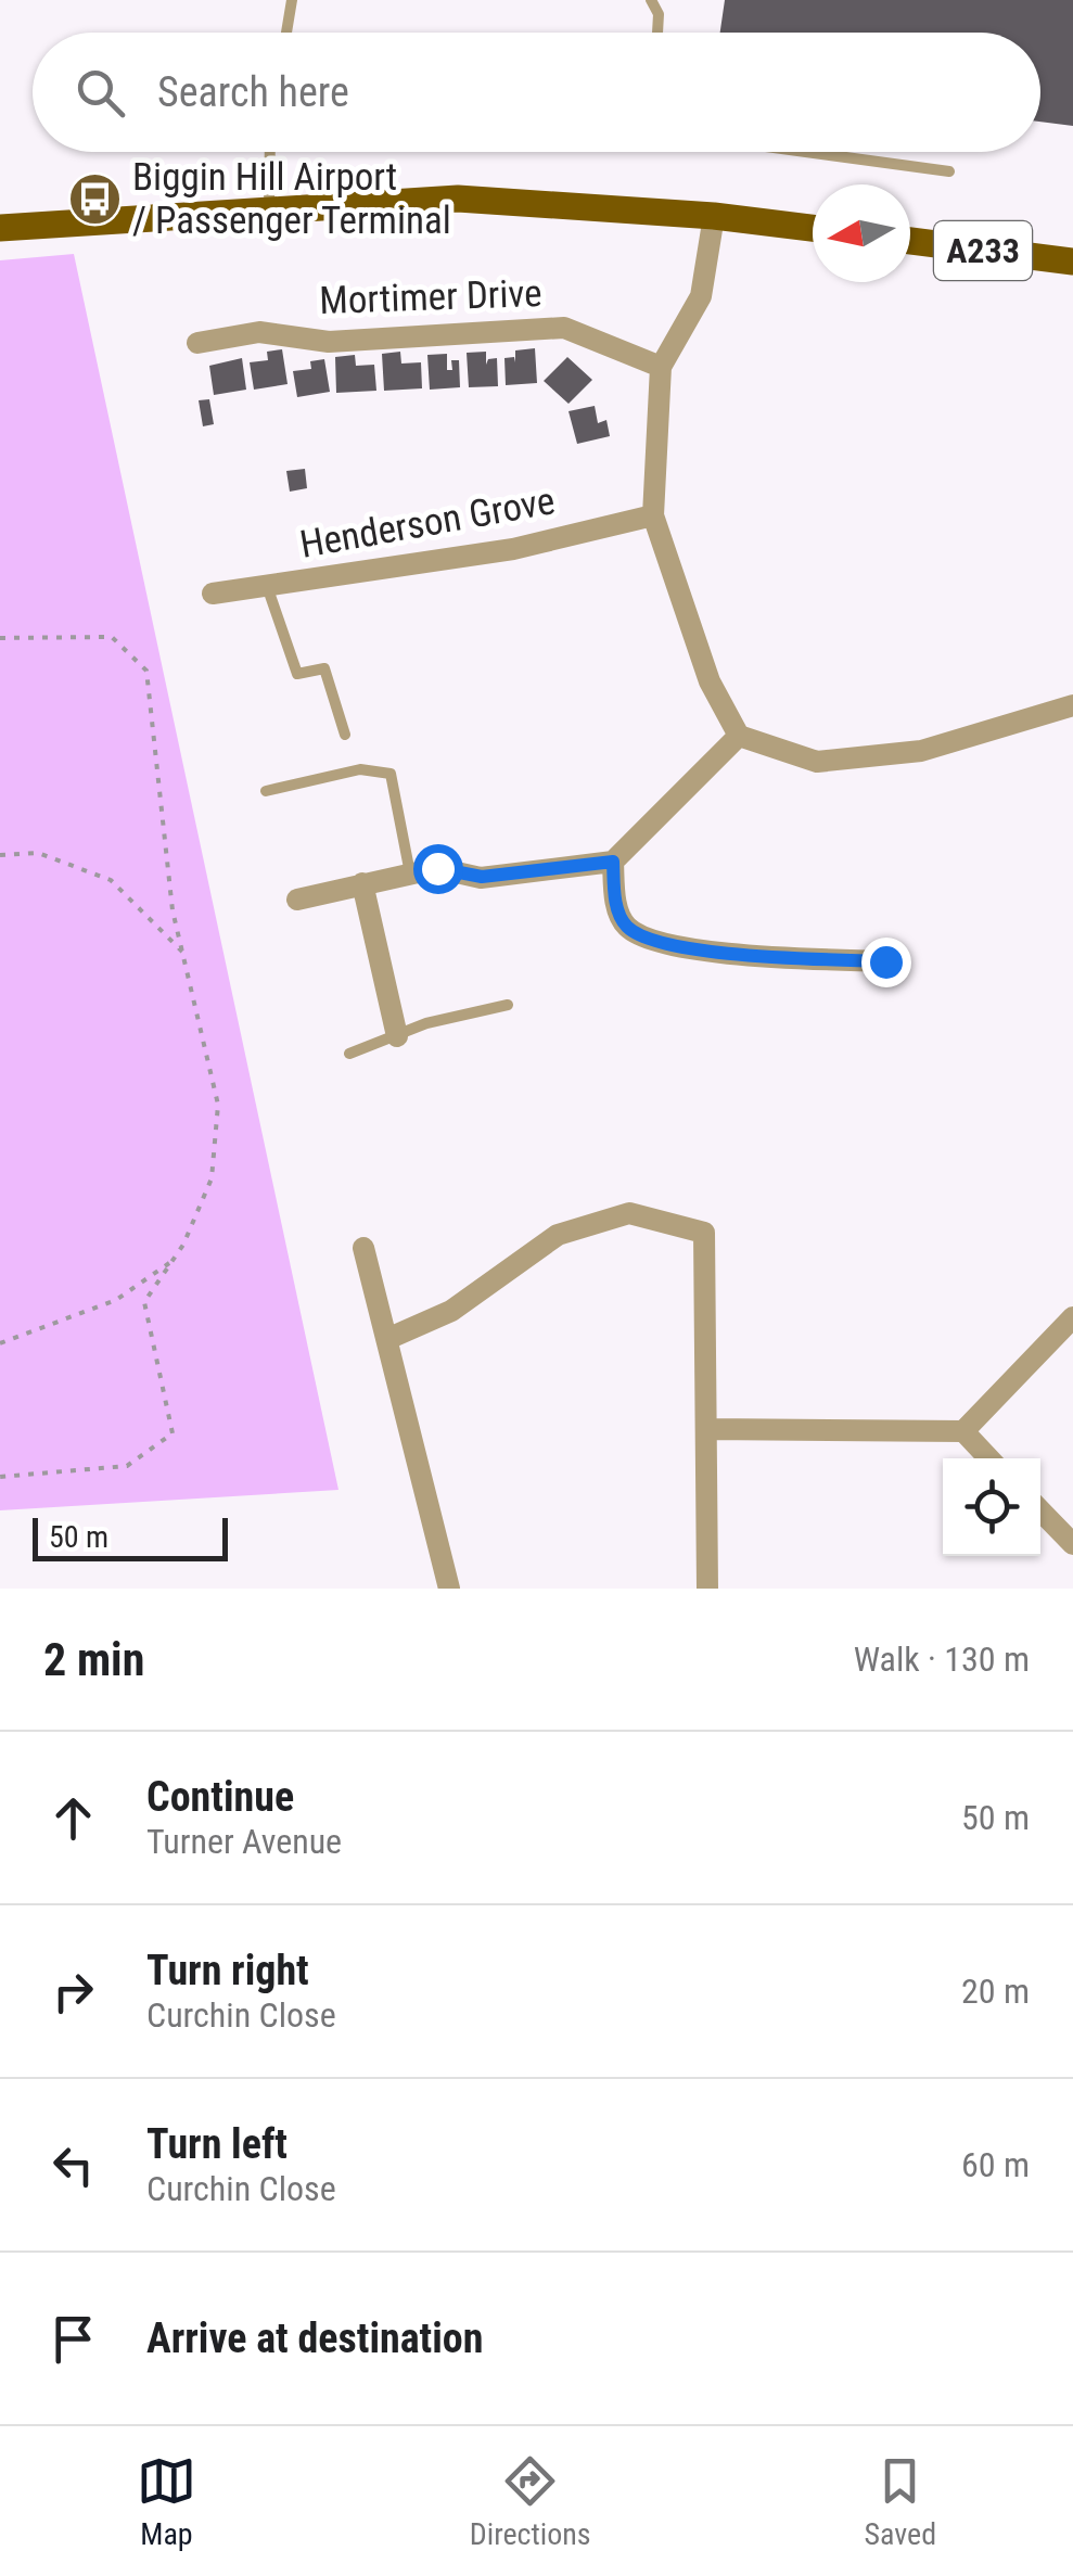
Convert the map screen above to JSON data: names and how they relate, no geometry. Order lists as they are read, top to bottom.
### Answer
{
  "streets": {
    "main road": ["A233"],
    "street": ["Mortimer Drive", "Henderson Grove"]
  },
  "places": {
    "bus stop": ["Biggin Hill Airport / Passenger Terminal"]
  },
  "scale_bar": "50 m",
  "north": "left",
  "page": {
    "search": "Search here",
    "scale": "50 m",
    "heading": ["2 min", "Walk · 130 m"],
    "list": [
      ["Continue", "Turner Avenue", "50 m"],
      ["Turn right", "Curchin Close", "20 m"],
      ["Turn left", "Curchin Close", "60 m"],
      "Arrive at destination"
    ],
    "nav": ["Map", "Directions", "Saved"]
  }
}
